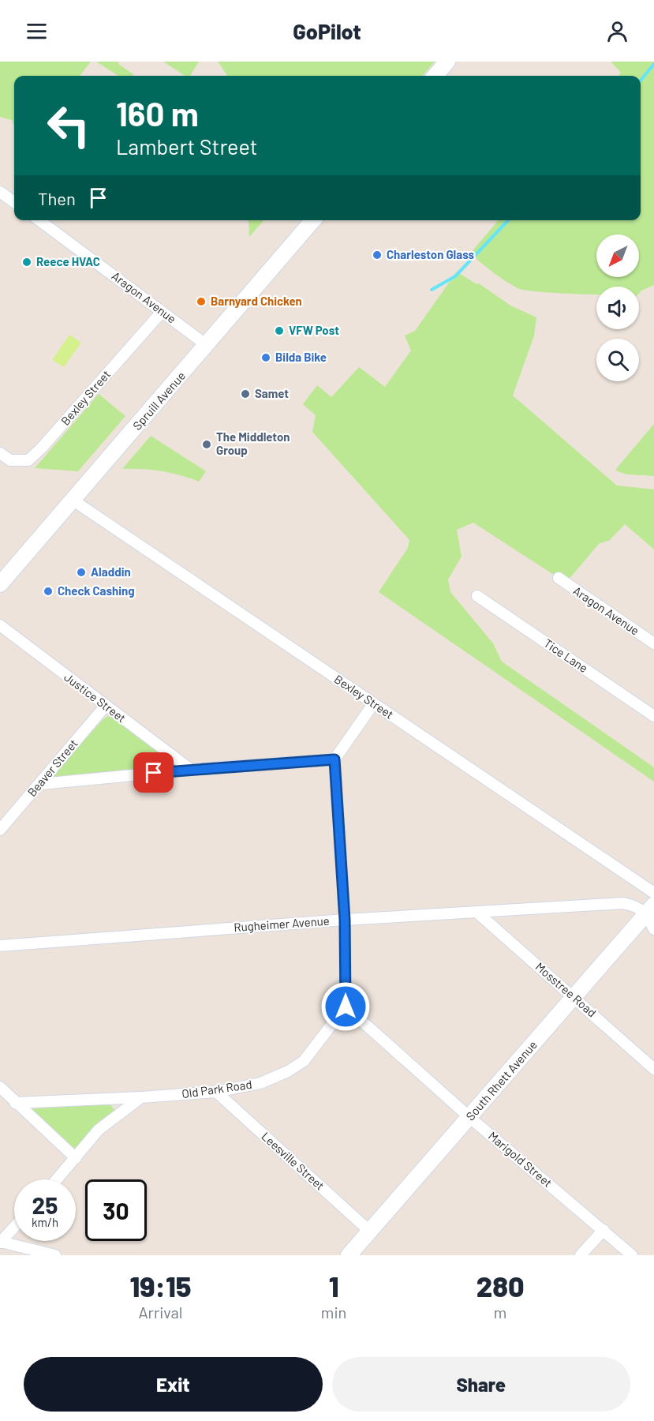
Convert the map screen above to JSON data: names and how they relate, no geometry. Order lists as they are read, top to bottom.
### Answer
{
  "streets": {
    "street": [
      "Aragon Avenue",
      "Bexley Street",
      "Spruill Avenue",
      "Tice Lane",
      "Justice Street",
      "Beaver Street",
      "Rugheimer Avenue",
      "Mosstree Road",
      "South Rhett Avenue",
      "Old Park Road",
      "Marigold Street",
      "Leesville Street"
    ]
  },
  "crossings": [
    ["Aragon Avenue", "Bexley Street"],
    ["Aragon Avenue", "Spruill Avenue"],
    ["Bexley Street", "Spruill Avenue"],
    ["Justice Street", "Beaver Street"],
    ["Rugheimer Avenue", "Mosstree Road"],
    ["Rugheimer Avenue", "South Rhett Avenue"],
    ["Mosstree Road", "South Rhett Avenue"],
    ["South Rhett Avenue", "Marigold Street"],
    ["South Rhett Avenue", "Leesville Street"],
    ["Old Park Road", "Marigold Street"],
    ["Old Park Road", "Leesville Street"]
  ],
  "places": [
    "Charleston Glass",
    "Reece HVAC",
    "Barnyard Chicken",
    "VFW Post",
    "Bilda Bike",
    "Samet",
    "The Middleton Group",
    "Aladdin",
    "Check Cashing"
  ],
  "north": "bottom left",
  "page": {
    "header": "GoPilot",
    "turn": ["160 m", "Lambert Street"],
    "then": "Then",
    "speed": "25 km/h",
    "limit": "30",
    "eta": [
      "19:15",
      "Arrival",
      "1",
      "min",
      "280",
      "m"
    ],
    "buttons": ["Exit", "Share"]
  }
}
